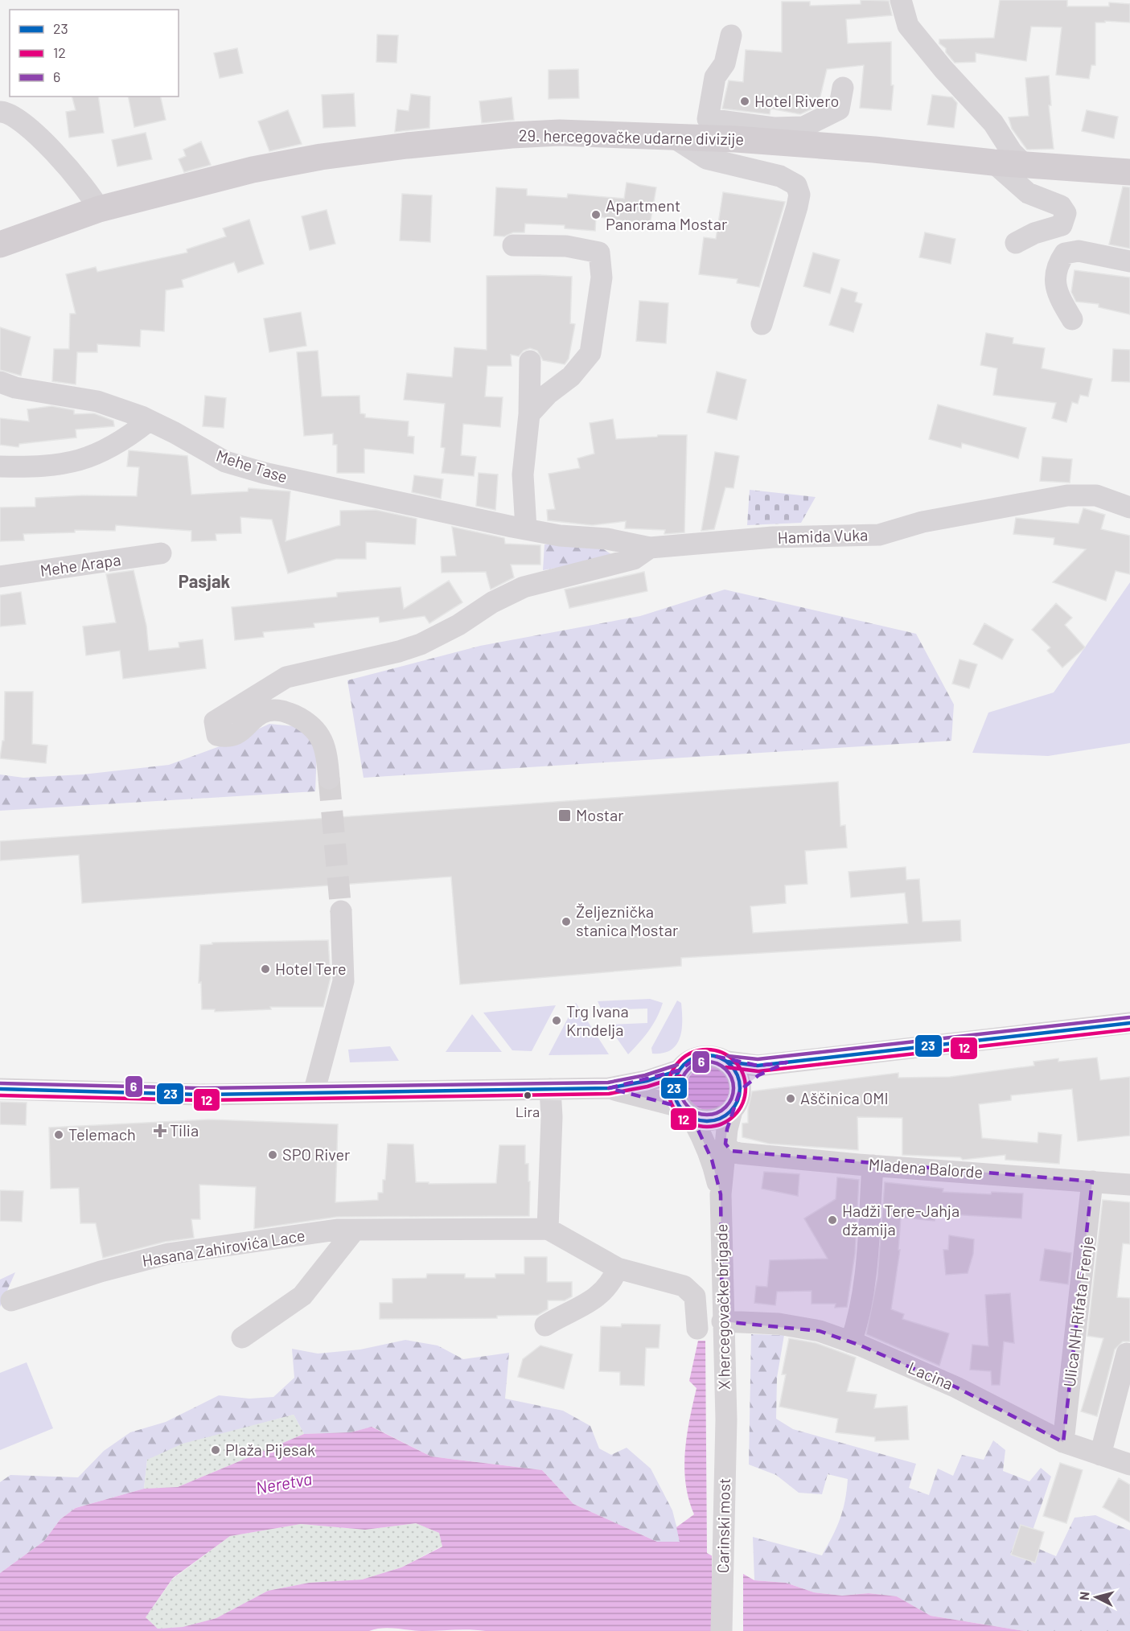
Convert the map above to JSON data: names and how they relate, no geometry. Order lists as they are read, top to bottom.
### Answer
{
  "streets": {
    "main road": ["29. hercegovačke udarne divizije"],
    "street": [
      "Mehe Tase",
      "Hamida Vuka",
      "Mehe Arapa",
      "Mladena Balorde",
      "Hasana Zahirovića Lace",
      "X hercegovačke brigade",
      "Ulica NH Rifata Frenje",
      "Lacina",
      "Carinski most"
    ]
  },
  "crossings": [
    ["Mehe Tase", "Hamida Vuka"],
    ["Mladena Balorde", "X hercegovačke brigade"],
    ["Mladena Balorde", "Ulica NH Rifata Frenje"],
    ["X hercegovačke brigade", "Lacina"],
    ["X hercegovačke brigade", "Carinski most"],
    ["Ulica NH Rifata Frenje", "Lacina"]
  ],
  "districts": ["Pasjak"],
  "water": ["Neretva"],
  "places": {
    "other": [
      "Hotel Rivero",
      "Apartment Panorama Mostar",
      "Željeznička stanica Mostar",
      "Hotel Tere",
      "Trg Ivana Krndelja",
      "Lira",
      "Aščinica OMI",
      "Telemach",
      "SPO River",
      "Hadži Tere-Jahja džamija",
      "Plaža Pijesak"
    ],
    "transit": ["Mostar"],
    "health": ["Tilia"]
  },
  "lines": ["transit line 6", "transit line 23", "transit line 12"],
  "legend": ["23", "12", "6"],
  "north": "left"
}
